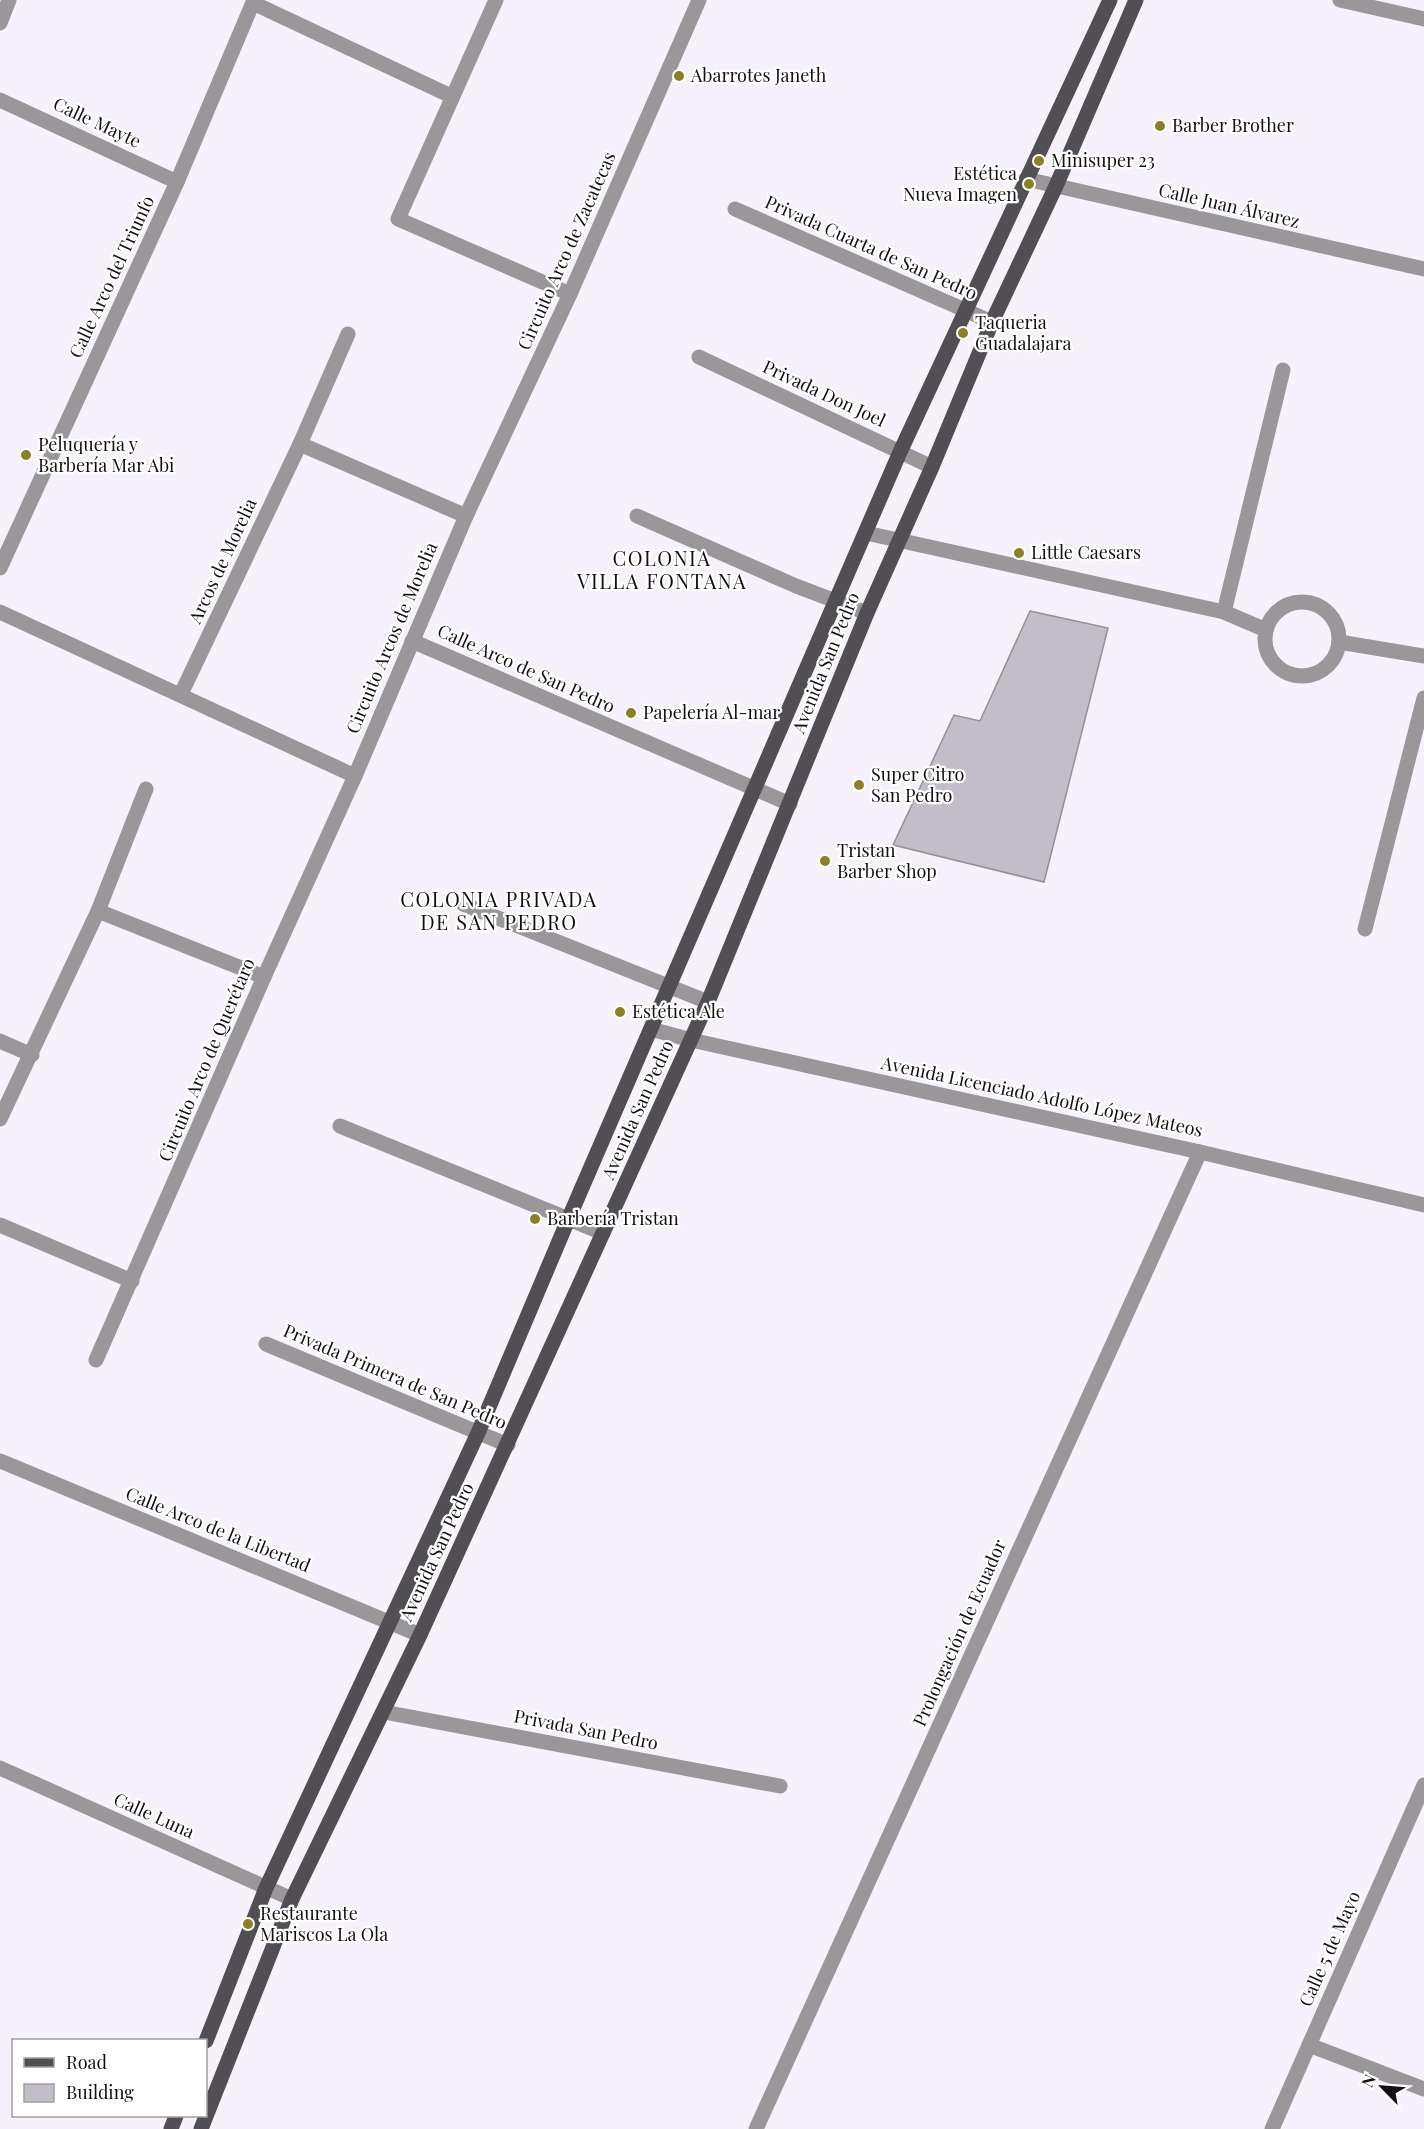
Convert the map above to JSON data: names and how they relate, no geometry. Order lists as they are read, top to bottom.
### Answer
{
  "streets": {
    "main road": ["Avenida San Pedro"],
    "street": [
      "Calle Mayte",
      "Calle Juan Álvarez",
      "Privada Cuarta de San Pedro",
      "Circuito Arco de Zacatecas",
      "Calle Arco del Triunfo",
      "Privada Don Joel",
      "Arcos de Morelia",
      "Circuito Arcos de Morelia",
      "Calle Arco de San Pedro",
      "Circuito Arco de Querétaro",
      "Avenida Licenciado Adolfo López Mateos",
      "Privada Primera de San Pedro",
      "Calle Arco de la Libertad",
      "Prolongación de Ecuador",
      "Privada San Pedro",
      "Calle Luna",
      "Calle 5 de Mayo"
    ]
  },
  "crossings": [
    ["Calle Mayte", "Calle Arco del Triunfo"],
    ["Calle Juan Álvarez", "Avenida San Pedro"],
    ["Privada Cuarta de San Pedro", "Avenida San Pedro"],
    ["Circuito Arco de Zacatecas", "Circuito Arcos de Morelia"],
    ["Privada Don Joel", "Avenida San Pedro"],
    ["Circuito Arcos de Morelia", "Calle Arco de San Pedro"],
    ["Circuito Arcos de Morelia", "Circuito Arco de Querétaro"],
    ["Avenida San Pedro", "Calle Arco de San Pedro"],
    ["Avenida San Pedro", "Avenida Licenciado Adolfo López Mateos"],
    ["Avenida San Pedro", "Privada Primera de San Pedro"],
    ["Avenida San Pedro", "Calle Arco de la Libertad"],
    ["Avenida San Pedro", "Privada San Pedro"],
    ["Avenida San Pedro", "Calle Luna"],
    ["Avenida Licenciado Adolfo López Mateos", "Prolongación de Ecuador"]
  ],
  "districts": ["COLONIA VILLA FONTANA", "COLONIA PRIVADA DE SAN PEDRO"],
  "places": [
    "Abarrotes Janeth",
    "Barber Brother",
    "Minisuper 23",
    "Estética Nueva Imagen",
    "Taqueria Guadalajara",
    "Peluquería y Barbería Mar Abi",
    "Little Caesars",
    "Papelería Al-mar",
    "Super Citro San Pedro",
    "Tristan Barber Shop",
    "Estética Ale",
    "Barbería Tristan",
    "Restaurante Mariscos La Ola"
  ],
  "legend": ["Road", "Building"],
  "north": "top left"
}
